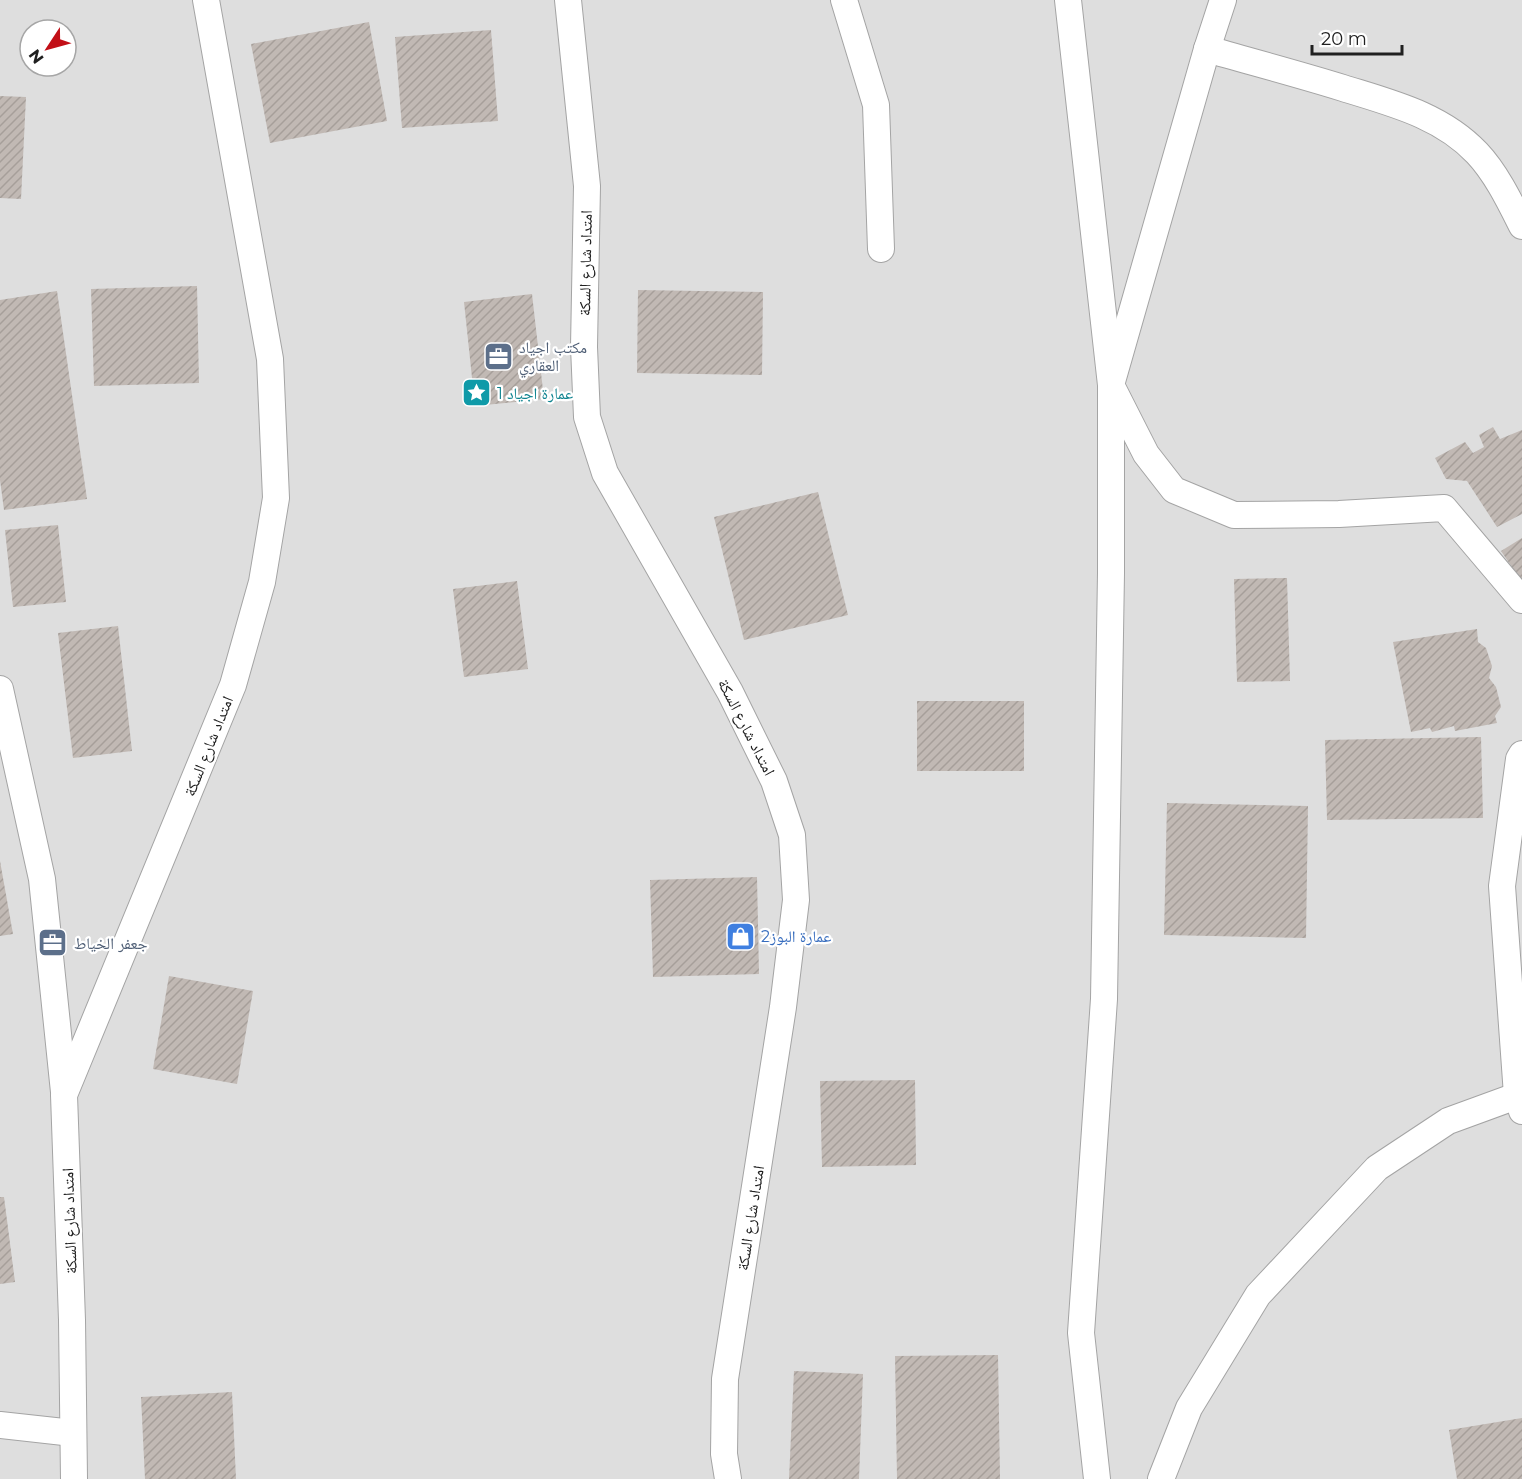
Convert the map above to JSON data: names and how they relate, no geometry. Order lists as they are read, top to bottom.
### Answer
{
  "streets": {
    "street": ["امتداد شارع السكة"]
  },
  "places": {
    "office": ["مكتب اجياد العقاري", "جعفر الخياط"],
    "place": ["عمارة اجياد 1"],
    "shop": ["عمارة البوز2"]
  },
  "scale_bar": "20 m",
  "north": "bottom left"
}
